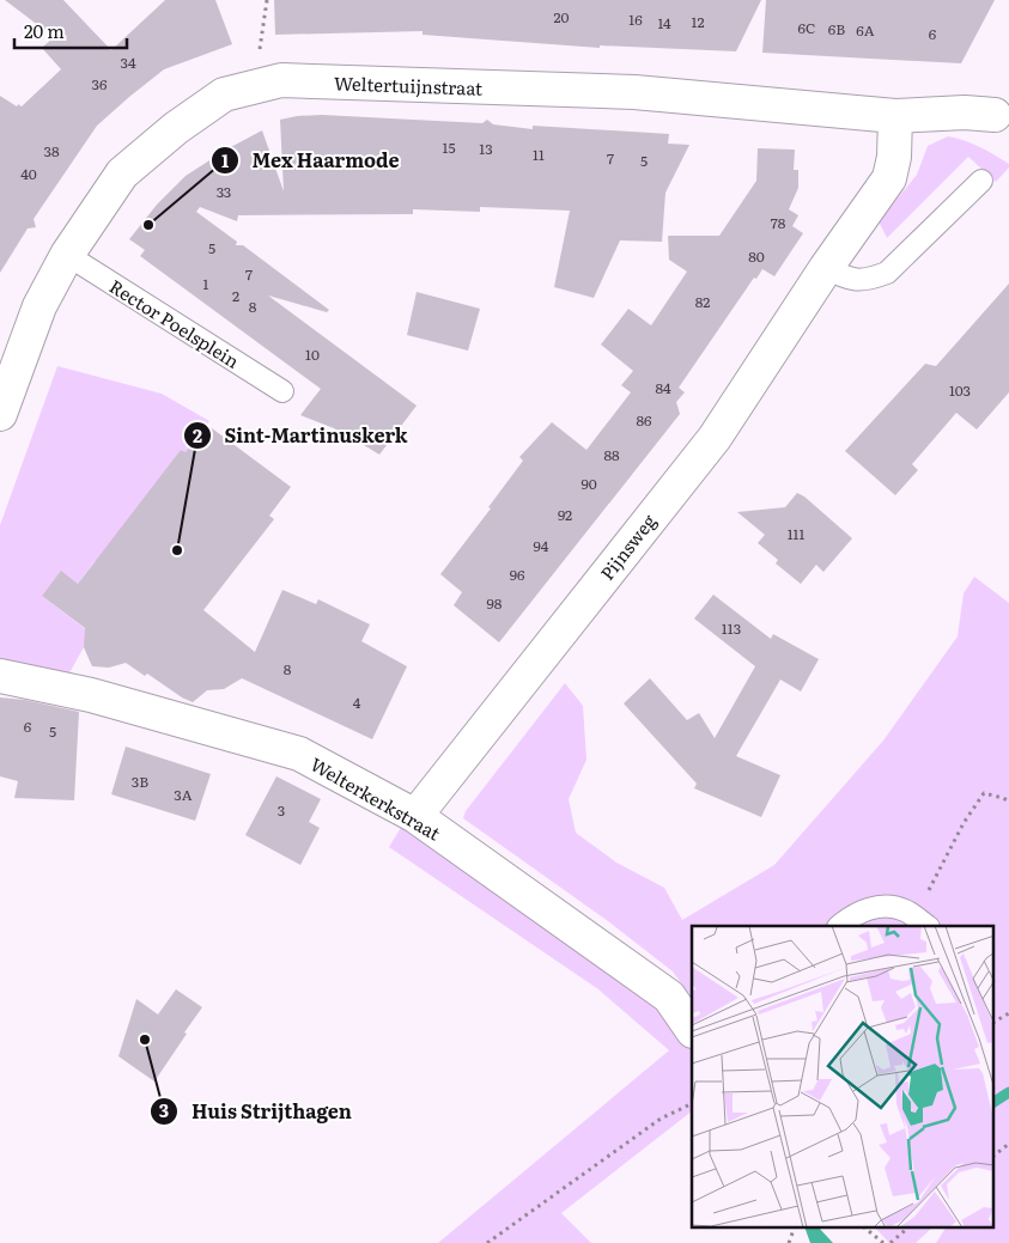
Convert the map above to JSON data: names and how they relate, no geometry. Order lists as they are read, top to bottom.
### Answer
{
  "streets": {
    "street": ["Weltertuijnstraat", "Pijnsweg", "Welterkerkstraat"],
    "lane": ["Rector Poelsplein"]
  },
  "crossings": [
    ["Weltertuijnstraat", "Rector Poelsplein"],
    ["Weltertuijnstraat", "Pijnsweg"],
    ["Pijnsweg", "Welterkerkstraat"]
  ],
  "places": ["Mex Haarmode", "Sint-Martinuskerk", "Huis Strijthagen"],
  "house_numbers": [
    "20",
    "16",
    "12",
    "14",
    "6C",
    "6B",
    "6A",
    "6",
    "34",
    "36",
    "15",
    "13",
    "38",
    "11",
    "7",
    "5",
    "40",
    "33",
    "78",
    "5",
    "80",
    "7",
    "1",
    "2",
    "82",
    "8",
    "10",
    "84",
    "103",
    "86",
    "88",
    "90",
    "92",
    "111",
    "94",
    "96",
    "98",
    "113",
    "8",
    "4",
    "6",
    "5",
    "3B",
    "3A",
    "3"
  ],
  "scale_bar": "20 m"
}
